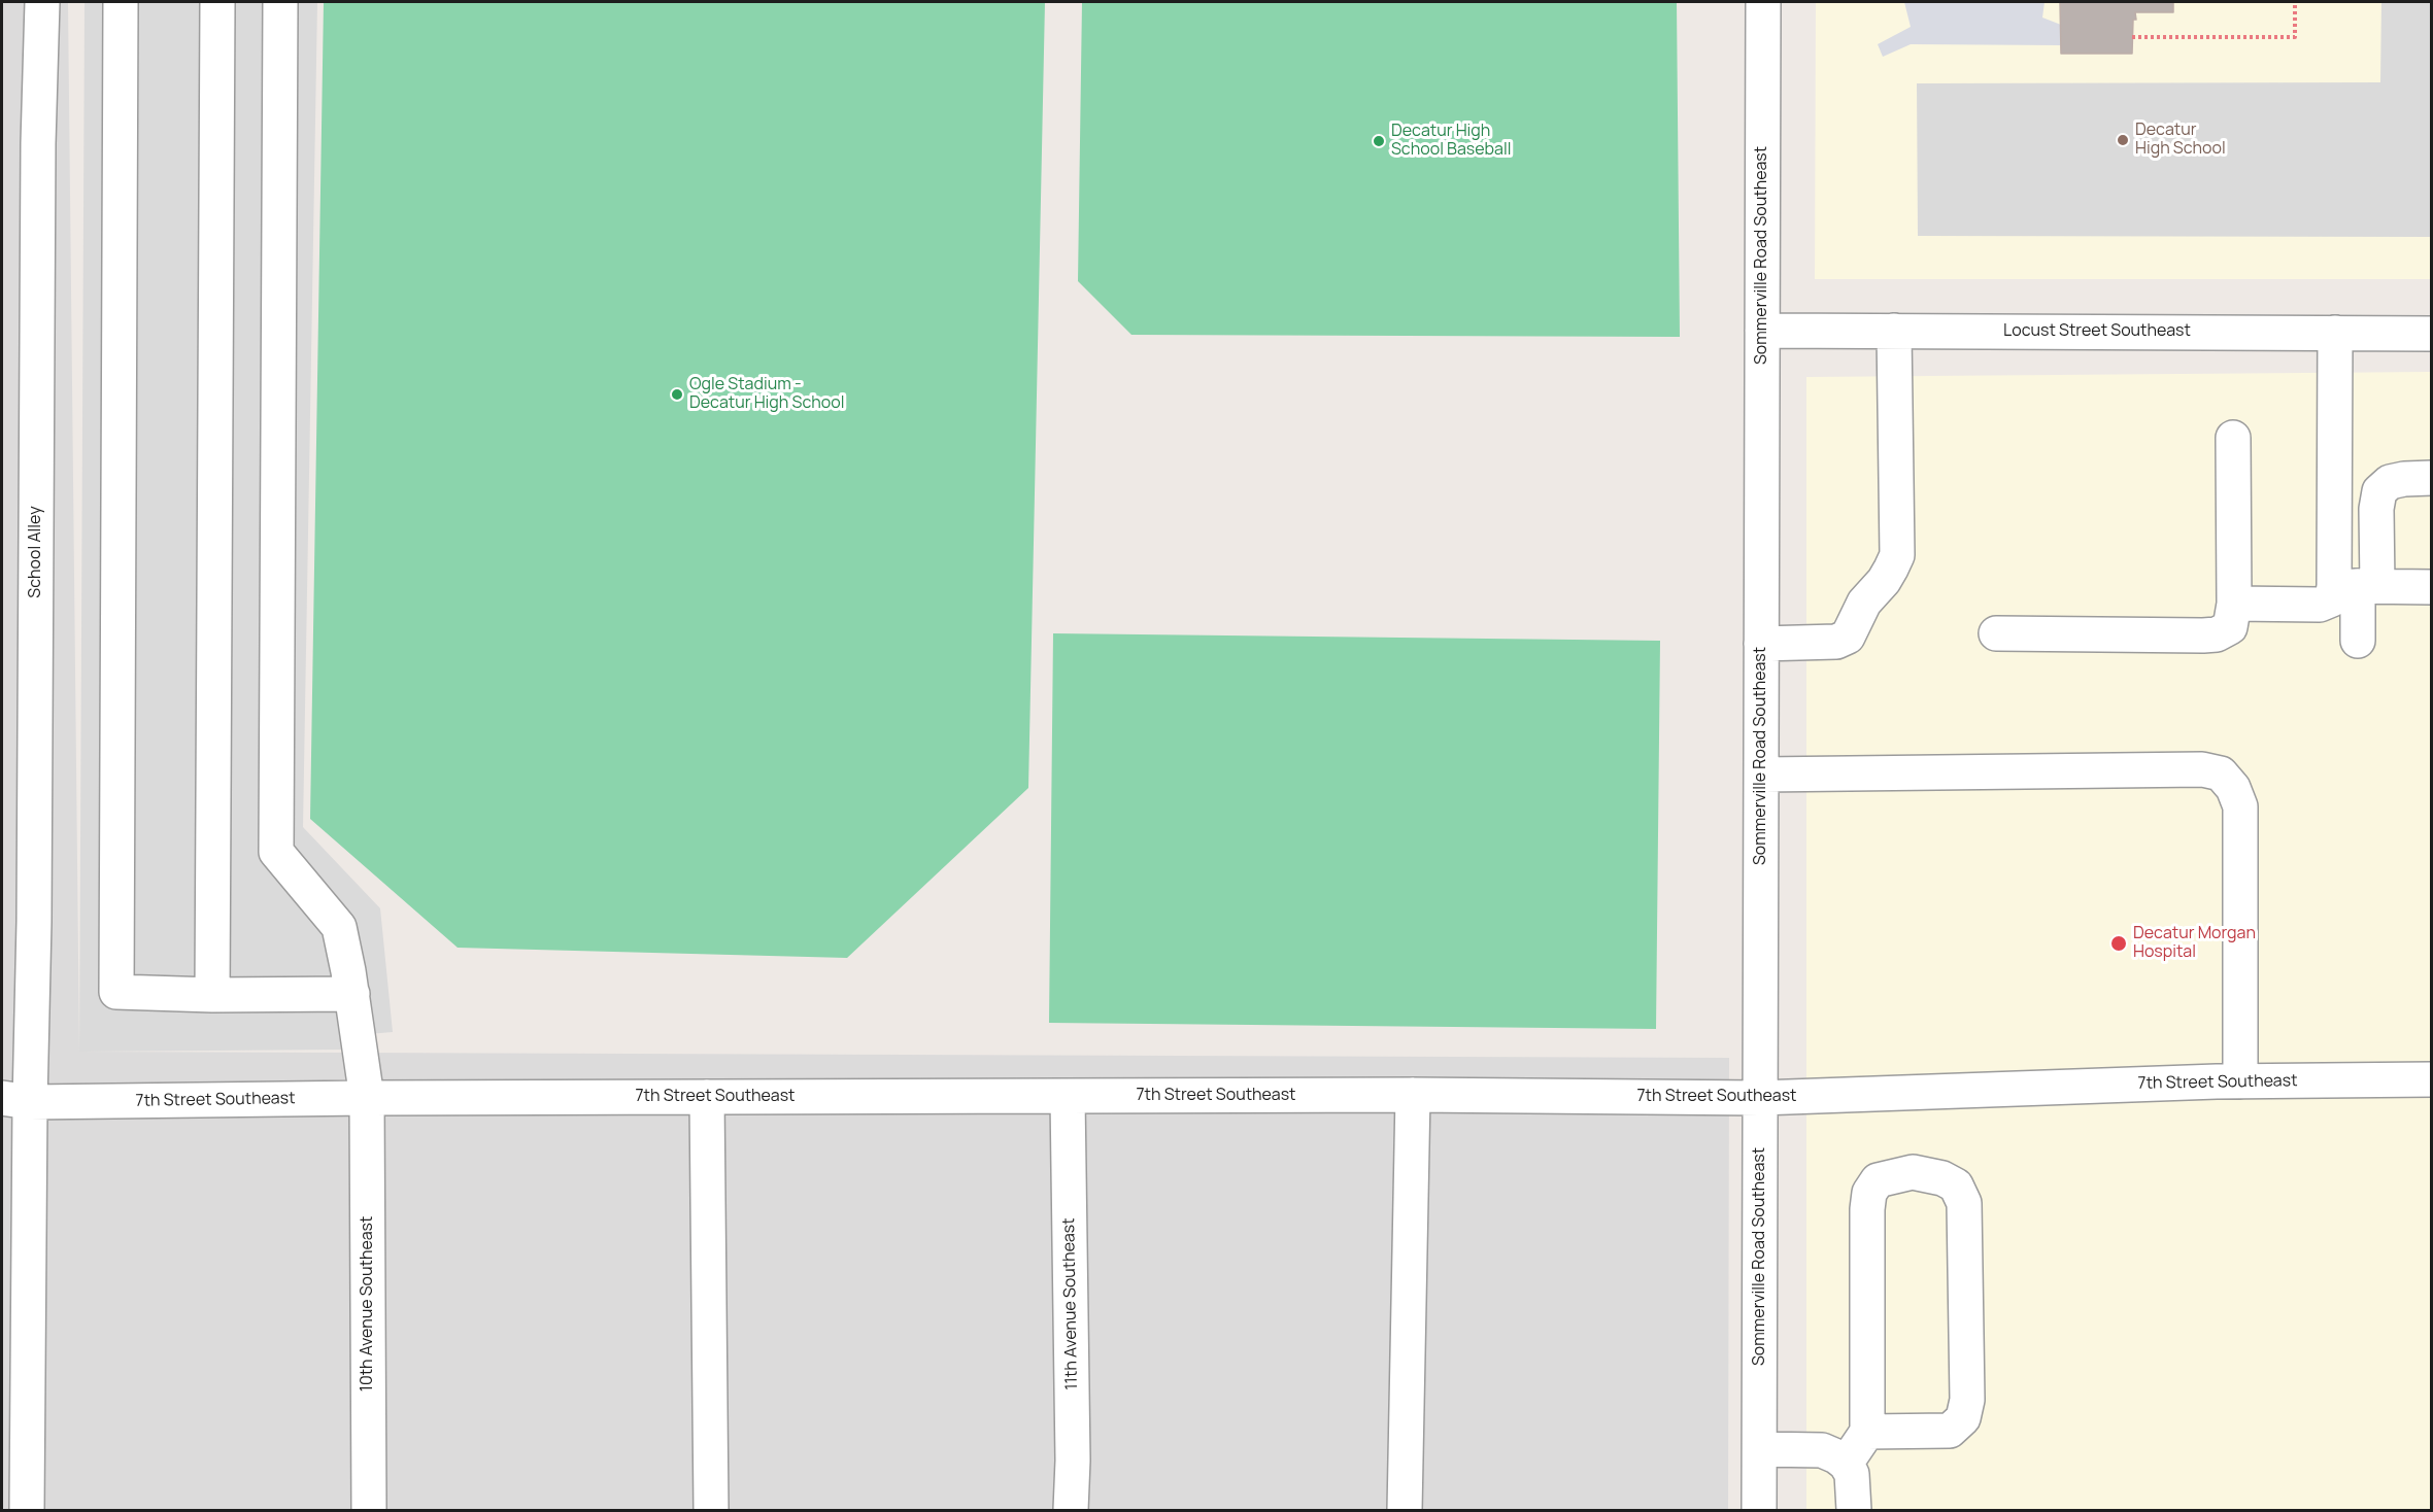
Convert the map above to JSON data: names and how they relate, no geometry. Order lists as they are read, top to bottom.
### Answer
{
  "streets": {
    "street": [
      "Sommerville Road Southeast",
      "Locust Street Southeast",
      "School Alley",
      "7th Street Southeast",
      "10th Avenue Southeast",
      "11th Avenue Southeast"
    ]
  },
  "crossings": [
    ["Sommerville Road Southeast", "Locust Street Southeast"],
    ["Sommerville Road Southeast", "7th Street Southeast"],
    ["School Alley", "7th Street Southeast"],
    ["7th Street Southeast", "10th Avenue Southeast"],
    ["7th Street Southeast", "11th Avenue Southeast"]
  ],
  "places": [
    "Decatur High School",
    "Decatur High School Baseball",
    "Ogle Stadium - Decatur High School",
    "Decatur Morgan Hospital"
  ]
}
